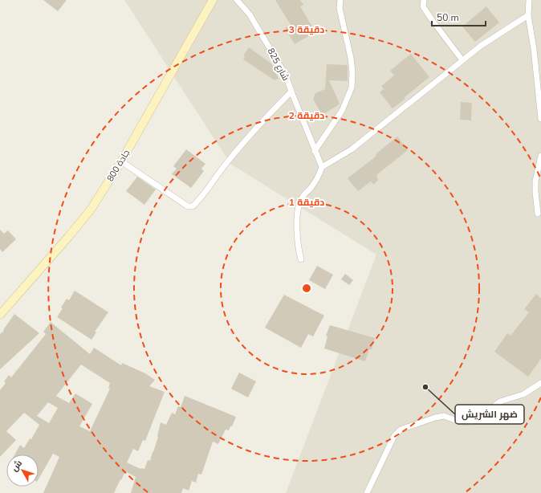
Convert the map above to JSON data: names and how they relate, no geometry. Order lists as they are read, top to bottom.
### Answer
{
  "streets": {
    "main road": ["جادة 800"],
    "street": ["شارع 825"]
  },
  "places": ["ضهر الشريش"],
  "scale_bar": "50 m",
  "north": "top left",
  "rings": ["3 دقيقة", "2 دقيقة", "1 دقيقة"]
}
